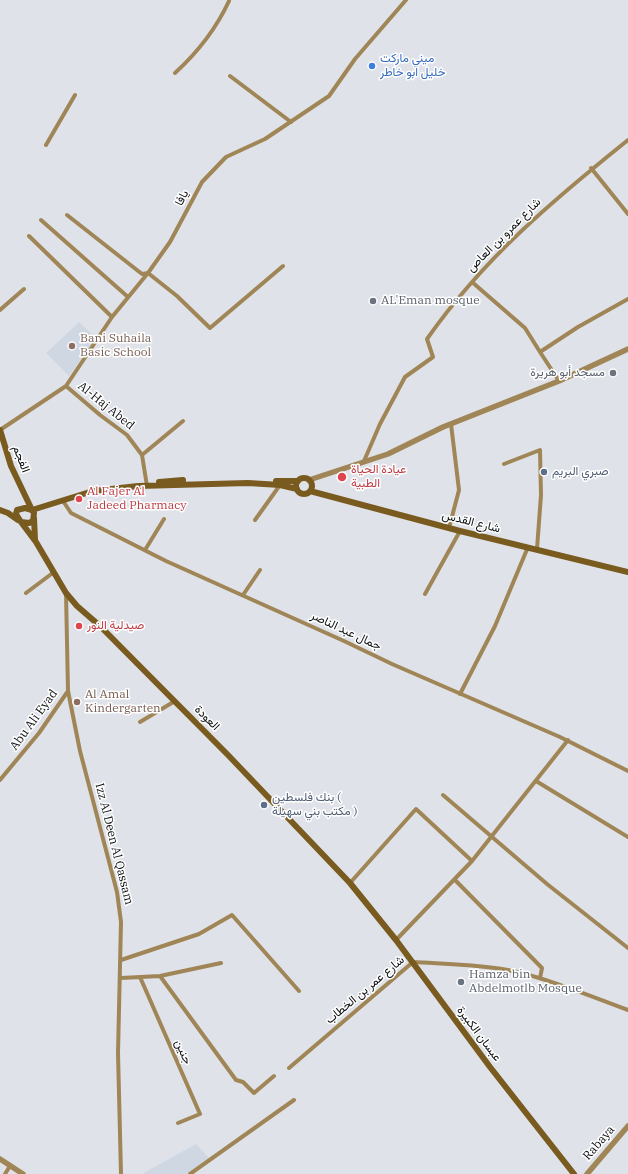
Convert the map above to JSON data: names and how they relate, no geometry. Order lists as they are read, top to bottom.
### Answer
{
  "streets": {
    "main road": [
      "الفجم",
      "شارع القدس",
      "العودة",
      "عبسان الكبيرة"
    ],
    "street": [
      "يافا",
      "شارع عمرو بن العاص",
      "Al-Haj Abed",
      "جمال عبد الناصر",
      "Abu Ali Eyad",
      "Izz Al Deen Al Qassam",
      "شارع عمر بن الخطاب",
      "جنين",
      "Rabaya"
    ]
  },
  "crossings": [
    ["يافا", "Al-Haj Abed"],
    ["يافا", "الفجم"],
    ["الفجم", "العودة"],
    ["العودة", "Izz Al Deen Al Qassam"],
    ["العودة", "عبسان الكبيرة"],
    ["Abu Ali Eyad", "Izz Al Deen Al Qassam"],
    ["شارع عمر بن الخطاب", "عبسان الكبيرة"]
  ],
  "places": [
    "ميني ماركت خليل ابو خاطر",
    "AL'Eman mosque",
    "Bani Suhaila Basic School",
    "مسجد أبو هريرة",
    "صبري البريم",
    "عيادة الحياة الطبية",
    "Al Fajer Al Jadeed Pharmacy",
    "صيدلية النور",
    "Al Amal Kindergarten",
    "بنك فلسطين ( مكتب بني سهيلة )",
    "Hamza bin Abdelmotlb Mosque"
  ]
}
